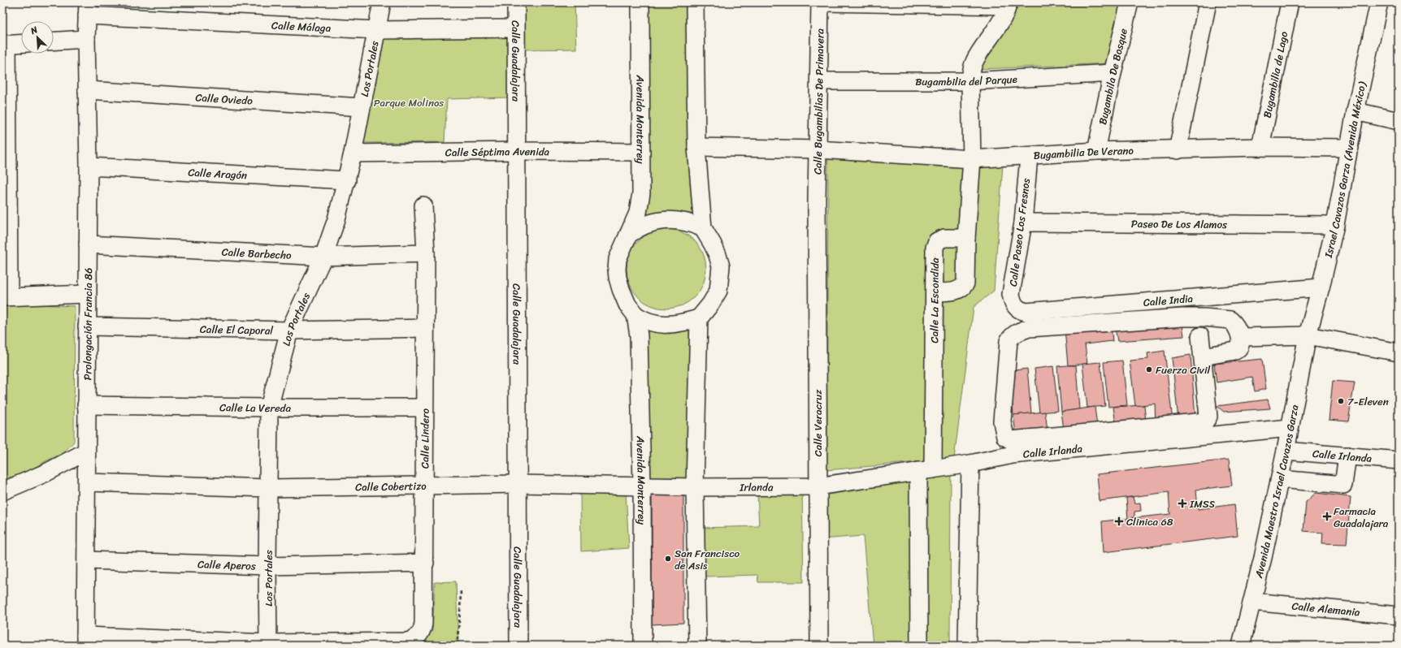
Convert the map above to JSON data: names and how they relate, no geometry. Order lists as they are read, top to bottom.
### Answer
{
  "streets": {
    "street": [
      "Calle Málaga",
      "Calle Guadalajara",
      "Los Portales",
      "Bugambilia de Lago",
      "Bugambila De Bosque",
      "Bugambilia del Parque",
      "Calle Oviedo",
      "Calle Bugambilias De Primavera",
      "Avenida Monterrey",
      "Calle Séptima Avenida",
      "Bugambilia De Verano",
      "Israel Cavazos Garza (Avenida México)",
      "Calle Aragón",
      "Paseo De Los Alamos",
      "Calle Paseo Los Fresnos",
      "Calle Barbecho",
      "Calle India",
      "Calle La Escondida",
      "Prolongación Francia 86",
      "Calle El Caporal",
      "Calle La Vereda",
      "Calle Veracruz",
      "Calle Lindero",
      "Calle Irlanda",
      "Calle Cobertizo",
      "Irlanda",
      "Avenida Maestro Israel Cavazos Garza",
      "Calle Aperos",
      "Calle Alemania"
    ]
  },
  "crossings": [
    ["Calle Málaga", "Calle Guadalajara"],
    ["Calle Málaga", "Los Portales"],
    ["Calle Málaga", "Prolongación Francia 86"],
    ["Calle Guadalajara", "Calle Séptima Avenida"],
    ["Calle Guadalajara", "Calle Cobertizo"],
    ["Los Portales", "Calle Oviedo"],
    ["Los Portales", "Calle Séptima Avenida"],
    ["Los Portales", "Calle Aragón"],
    ["Los Portales", "Calle Barbecho"],
    ["Los Portales", "Calle El Caporal"],
    ["Los Portales", "Calle La Vereda"],
    ["Los Portales", "Calle Lindero"],
    ["Los Portales", "Calle Cobertizo"],
    ["Los Portales", "Calle Aperos"],
    ["Bugambilia de Lago", "Bugambilia De Verano"],
    ["Bugambila De Bosque", "Bugambilia del Parque"],
    ["Bugambila De Bosque", "Bugambilia De Verano"],
    ["Bugambilia del Parque", "Calle Bugambilias De Primavera"],
    ["Calle Oviedo", "Prolongación Francia 86"],
    ["Calle Bugambilias De Primavera", "Bugambilia De Verano"],
    ["Calle Bugambilias De Primavera", "Calle Veracruz"],
    ["Avenida Monterrey", "Calle Séptima Avenida"],
    ["Avenida Monterrey", "Calle Cobertizo"],
    ["Bugambilia De Verano", "Israel Cavazos Garza (Avenida México)"],
    ["Bugambilia De Verano", "Calle Paseo Los Fresnos"],
    ["Israel Cavazos Garza (Avenida México)", "Paseo De Los Alamos"],
    ["Israel Cavazos Garza (Avenida México)", "Calle India"],
    ["Israel Cavazos Garza (Avenida México)", "Avenida Maestro Israel Cavazos Garza"],
    ["Calle Aragón", "Prolongación Francia 86"],
    ["Paseo De Los Alamos", "Calle Paseo Los Fresnos"],
    ["Calle Paseo Los Fresnos", "Calle India"],
    ["Calle Barbecho", "Prolongación Francia 86"],
    ["Calle Barbecho", "Calle Lindero"],
    ["Calle La Escondida", "Calle Irlanda"],
    ["Prolongación Francia 86", "Calle El Caporal"],
    ["Prolongación Francia 86", "Calle La Vereda"],
    ["Prolongación Francia 86", "Calle Cobertizo"],
    ["Prolongación Francia 86", "Calle Aperos"],
    ["Calle El Caporal", "Calle Lindero"],
    ["Calle La Vereda", "Calle Lindero"],
    ["Calle Veracruz", "Calle Irlanda"],
    ["Calle Veracruz", "Irlanda"],
    ["Calle Lindero", "Calle Cobertizo"],
    ["Calle Lindero", "Calle Aperos"],
    ["Calle Irlanda", "Irlanda"],
    ["Calle Irlanda", "Avenida Maestro Israel Cavazos Garza"],
    ["Calle Cobertizo", "Irlanda"],
    ["Avenida Maestro Israel Cavazos Garza", "Calle Alemania"]
  ],
  "parks": ["Parque Molinos"],
  "places": {
    "other": ["Fuerza Civil", "7-Eleven", "San Francisco de Asis"],
    "health": ["IMSS", "Farmacia Guadalajara", "Clinica 68"]
  },
  "north": "top left"
}
